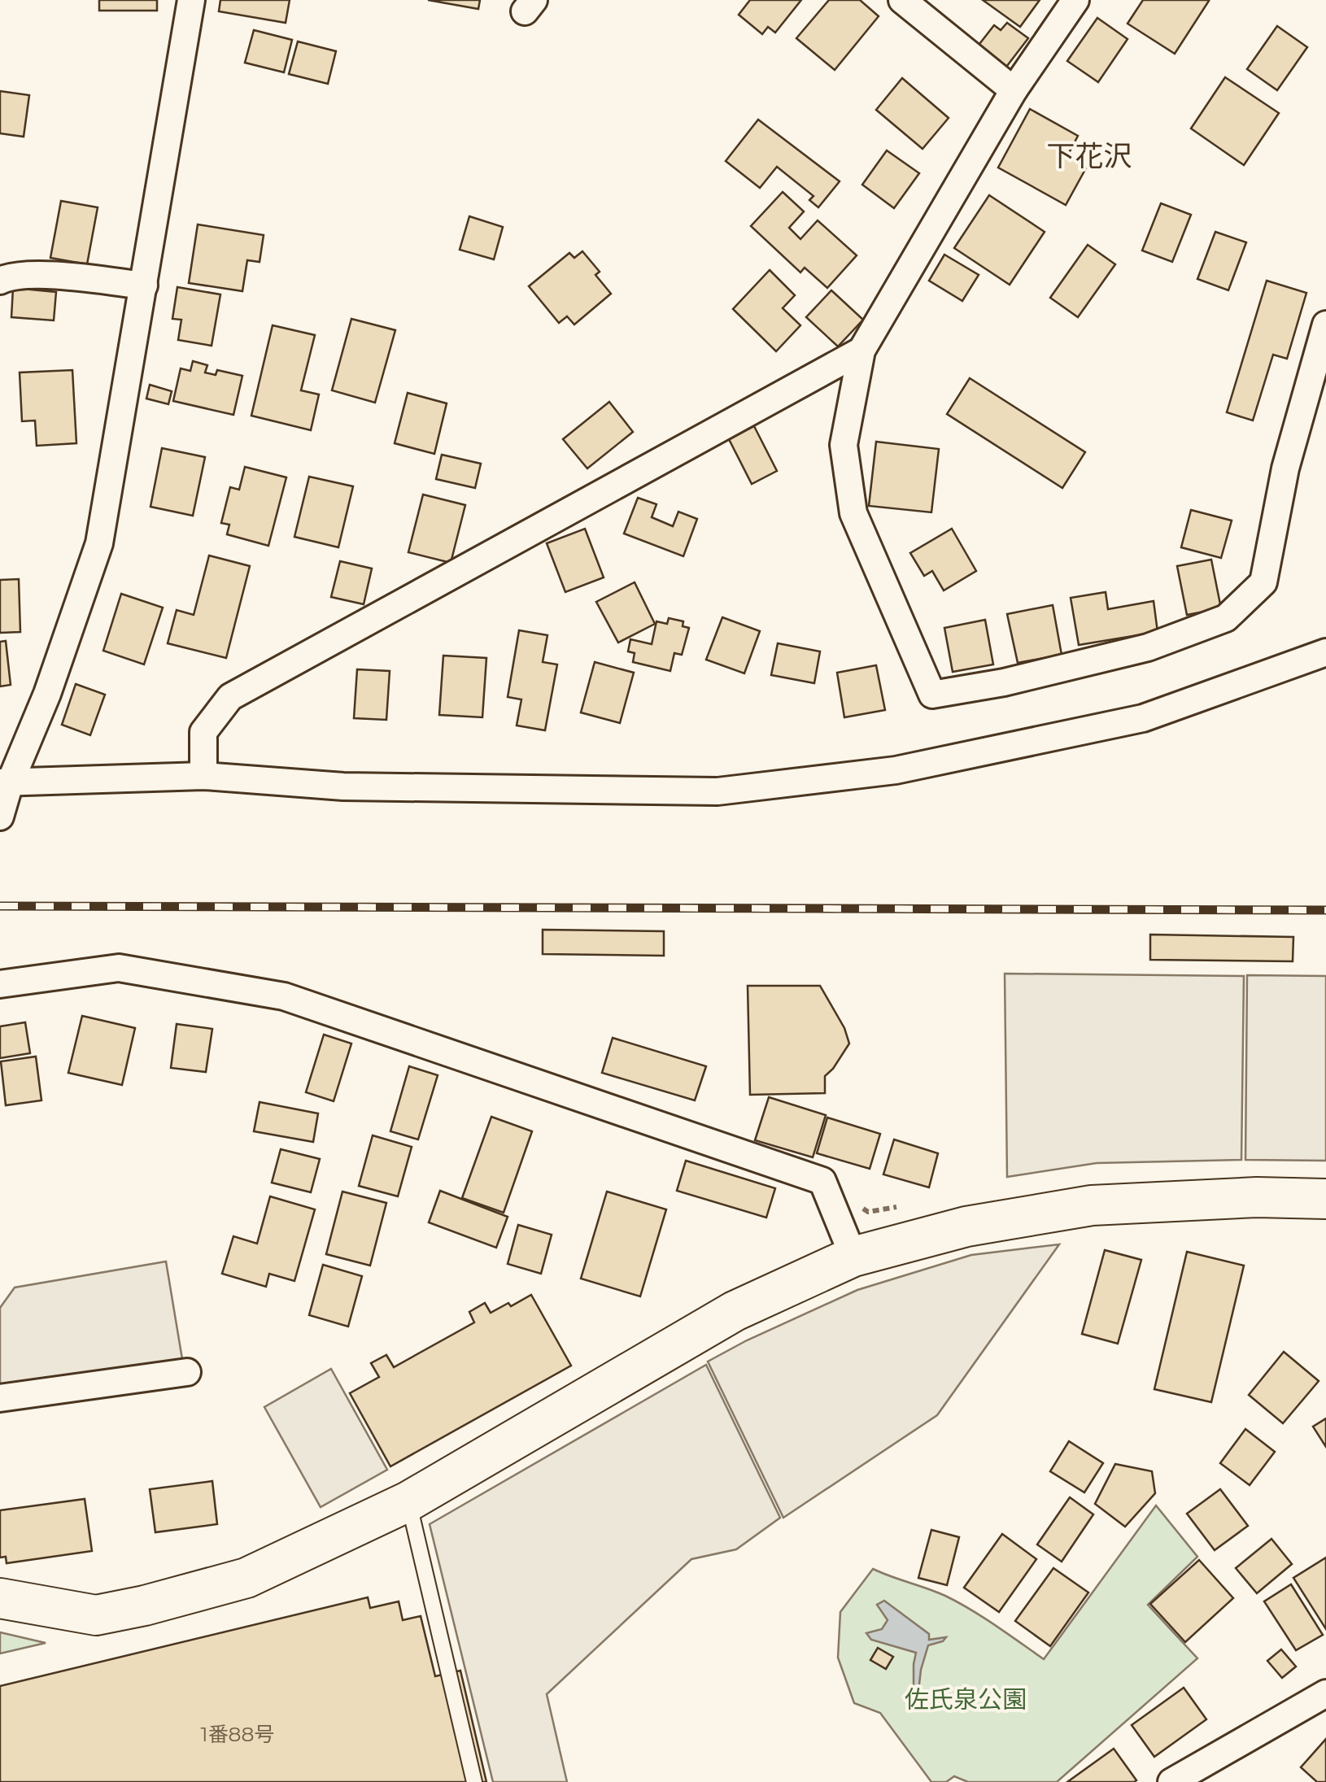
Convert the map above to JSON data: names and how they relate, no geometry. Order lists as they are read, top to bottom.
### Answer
{
  "districts": ["下花沢"],
  "parks": ["佐氏泉公園"],
  "house_numbers": ["1番88号"]
}
